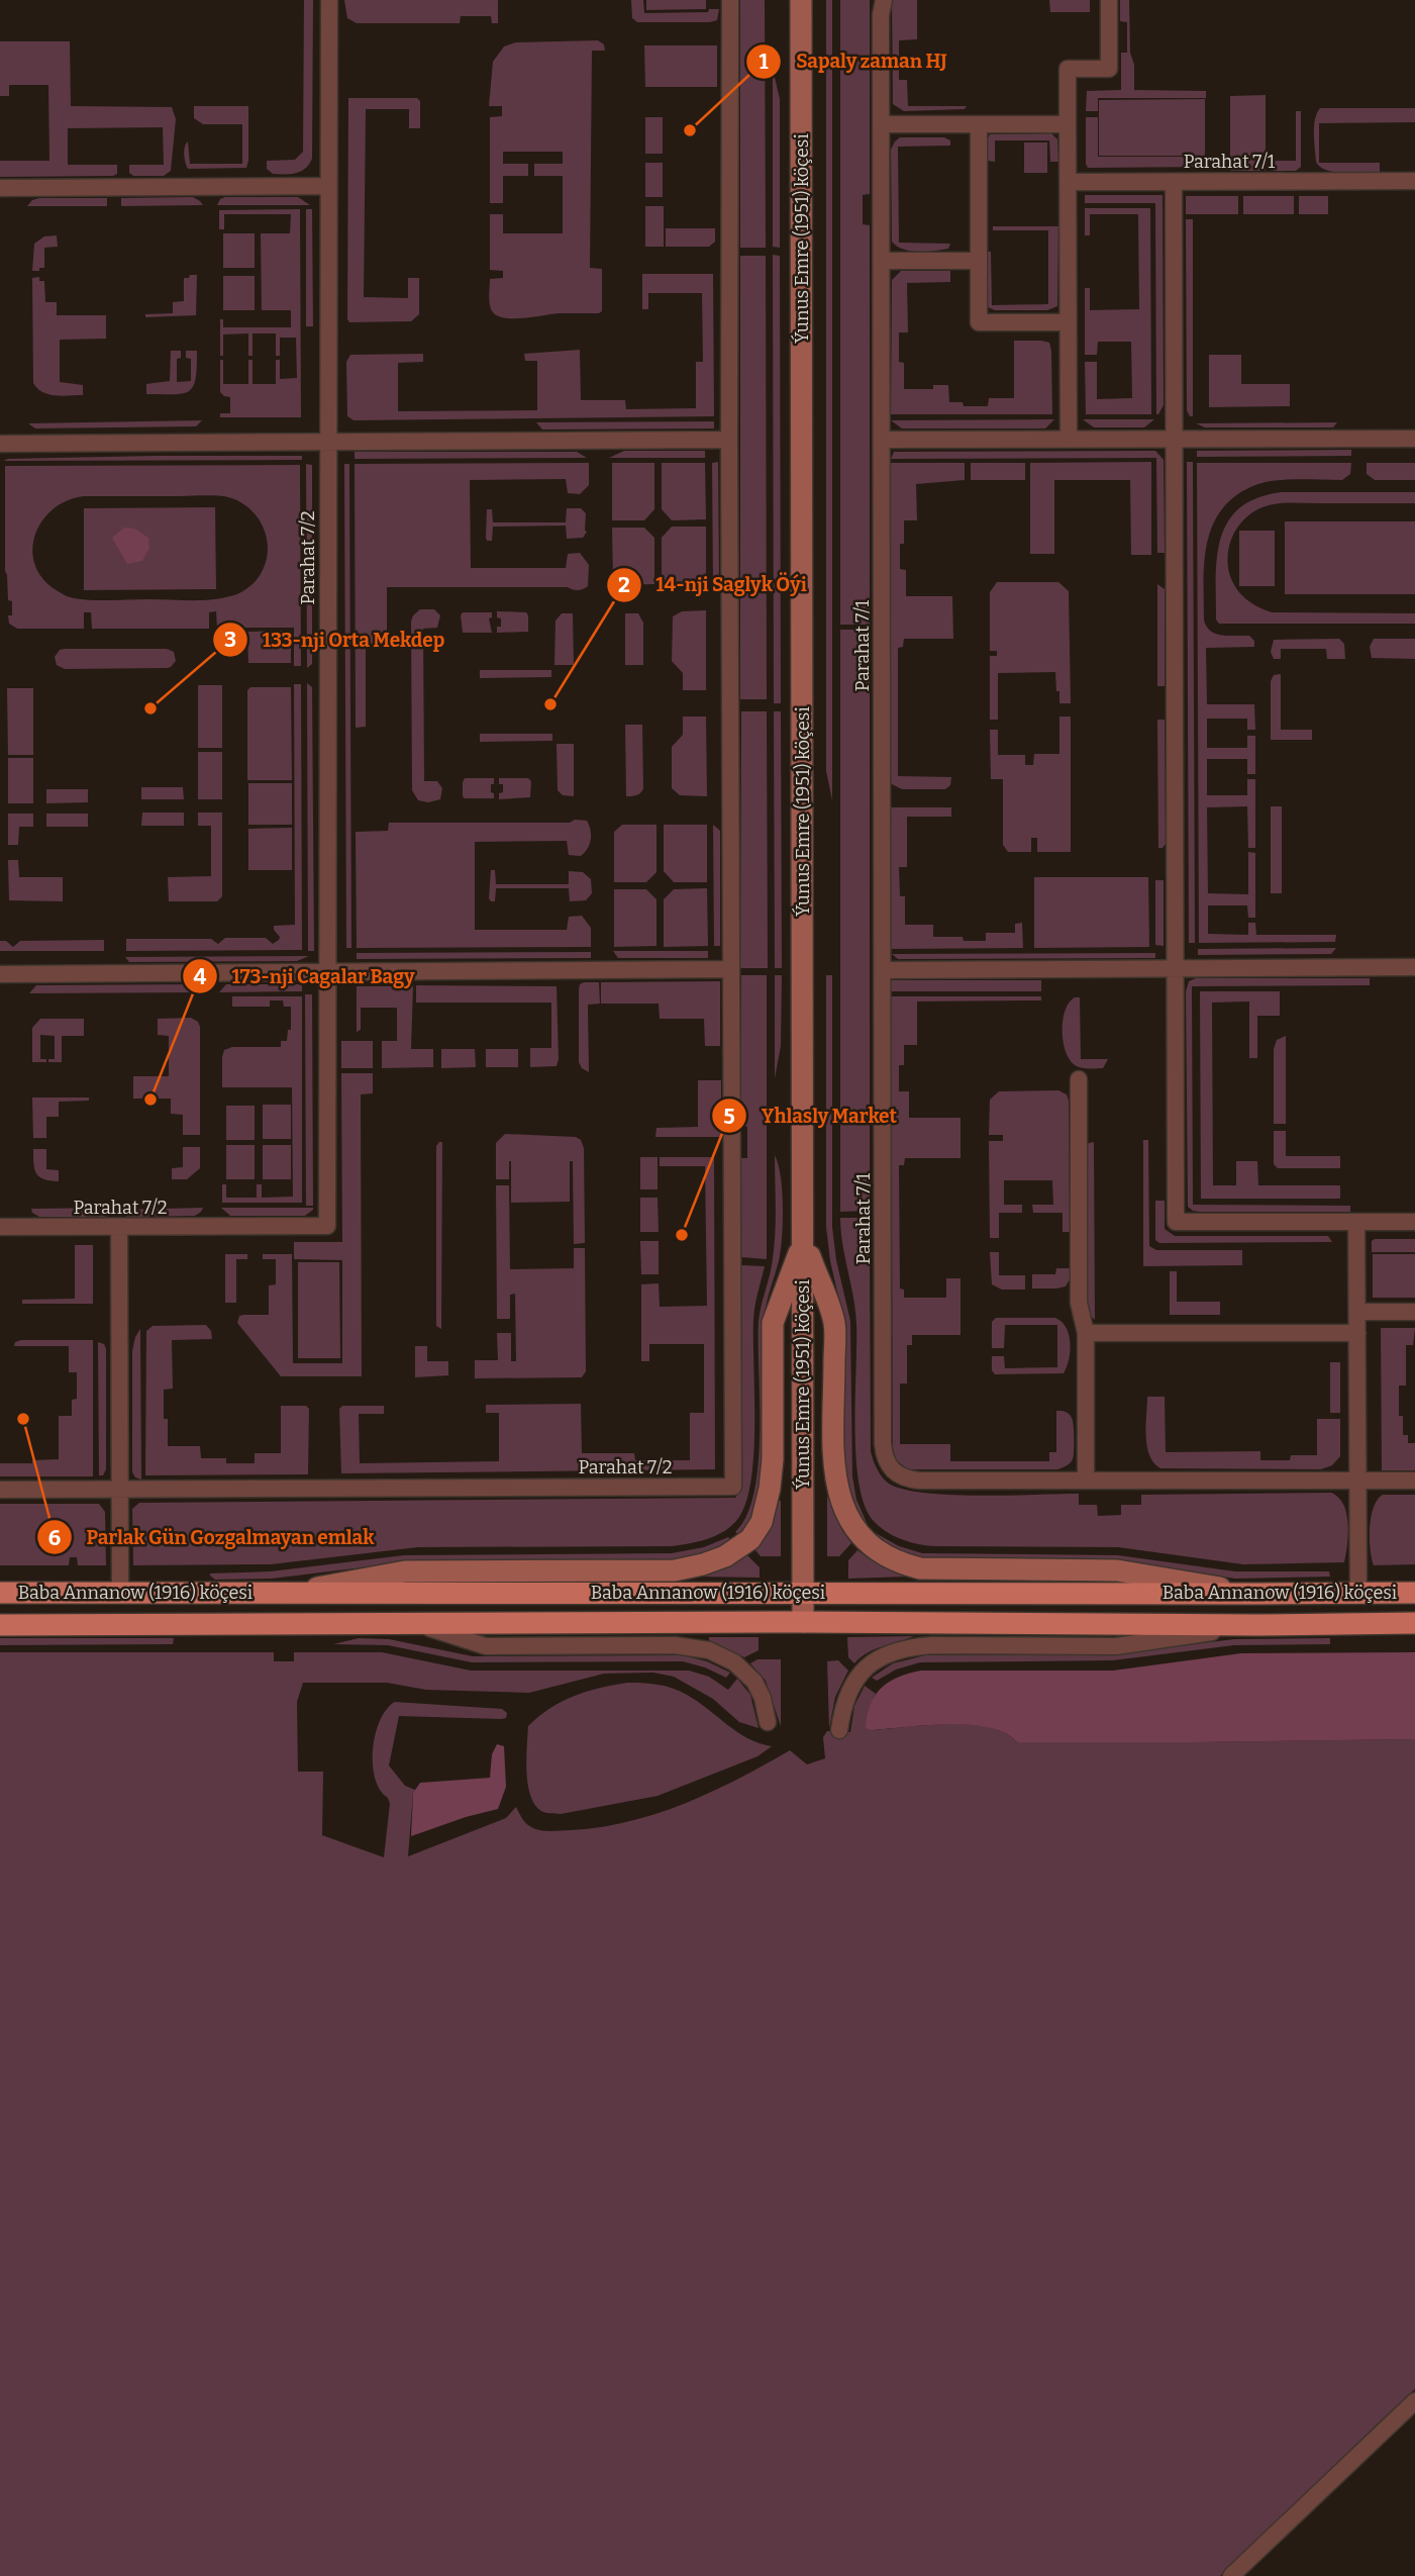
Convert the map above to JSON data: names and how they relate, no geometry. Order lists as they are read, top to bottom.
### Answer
{
  "streets": {
    "main road": ["Baba Annanow (1916) köçesi"],
    "street": ["Parahat 7/1", "Ýunus Emre (1951) köçesi", "Parahat 7/2"]
  },
  "crossings": [
    ["Ýunus Emre (1951) köçesi", "Baba Annanow (1916) köçesi"]
  ],
  "places": [
    "Sapaly zaman HJ",
    "14-nji Saglyk Öýi",
    "133-nji Orta Mekdep",
    "173-nji Cagalar Bagy",
    "Yhlasly Market",
    "Parlak Gün Gozgalmayan emlak"
  ]
}
